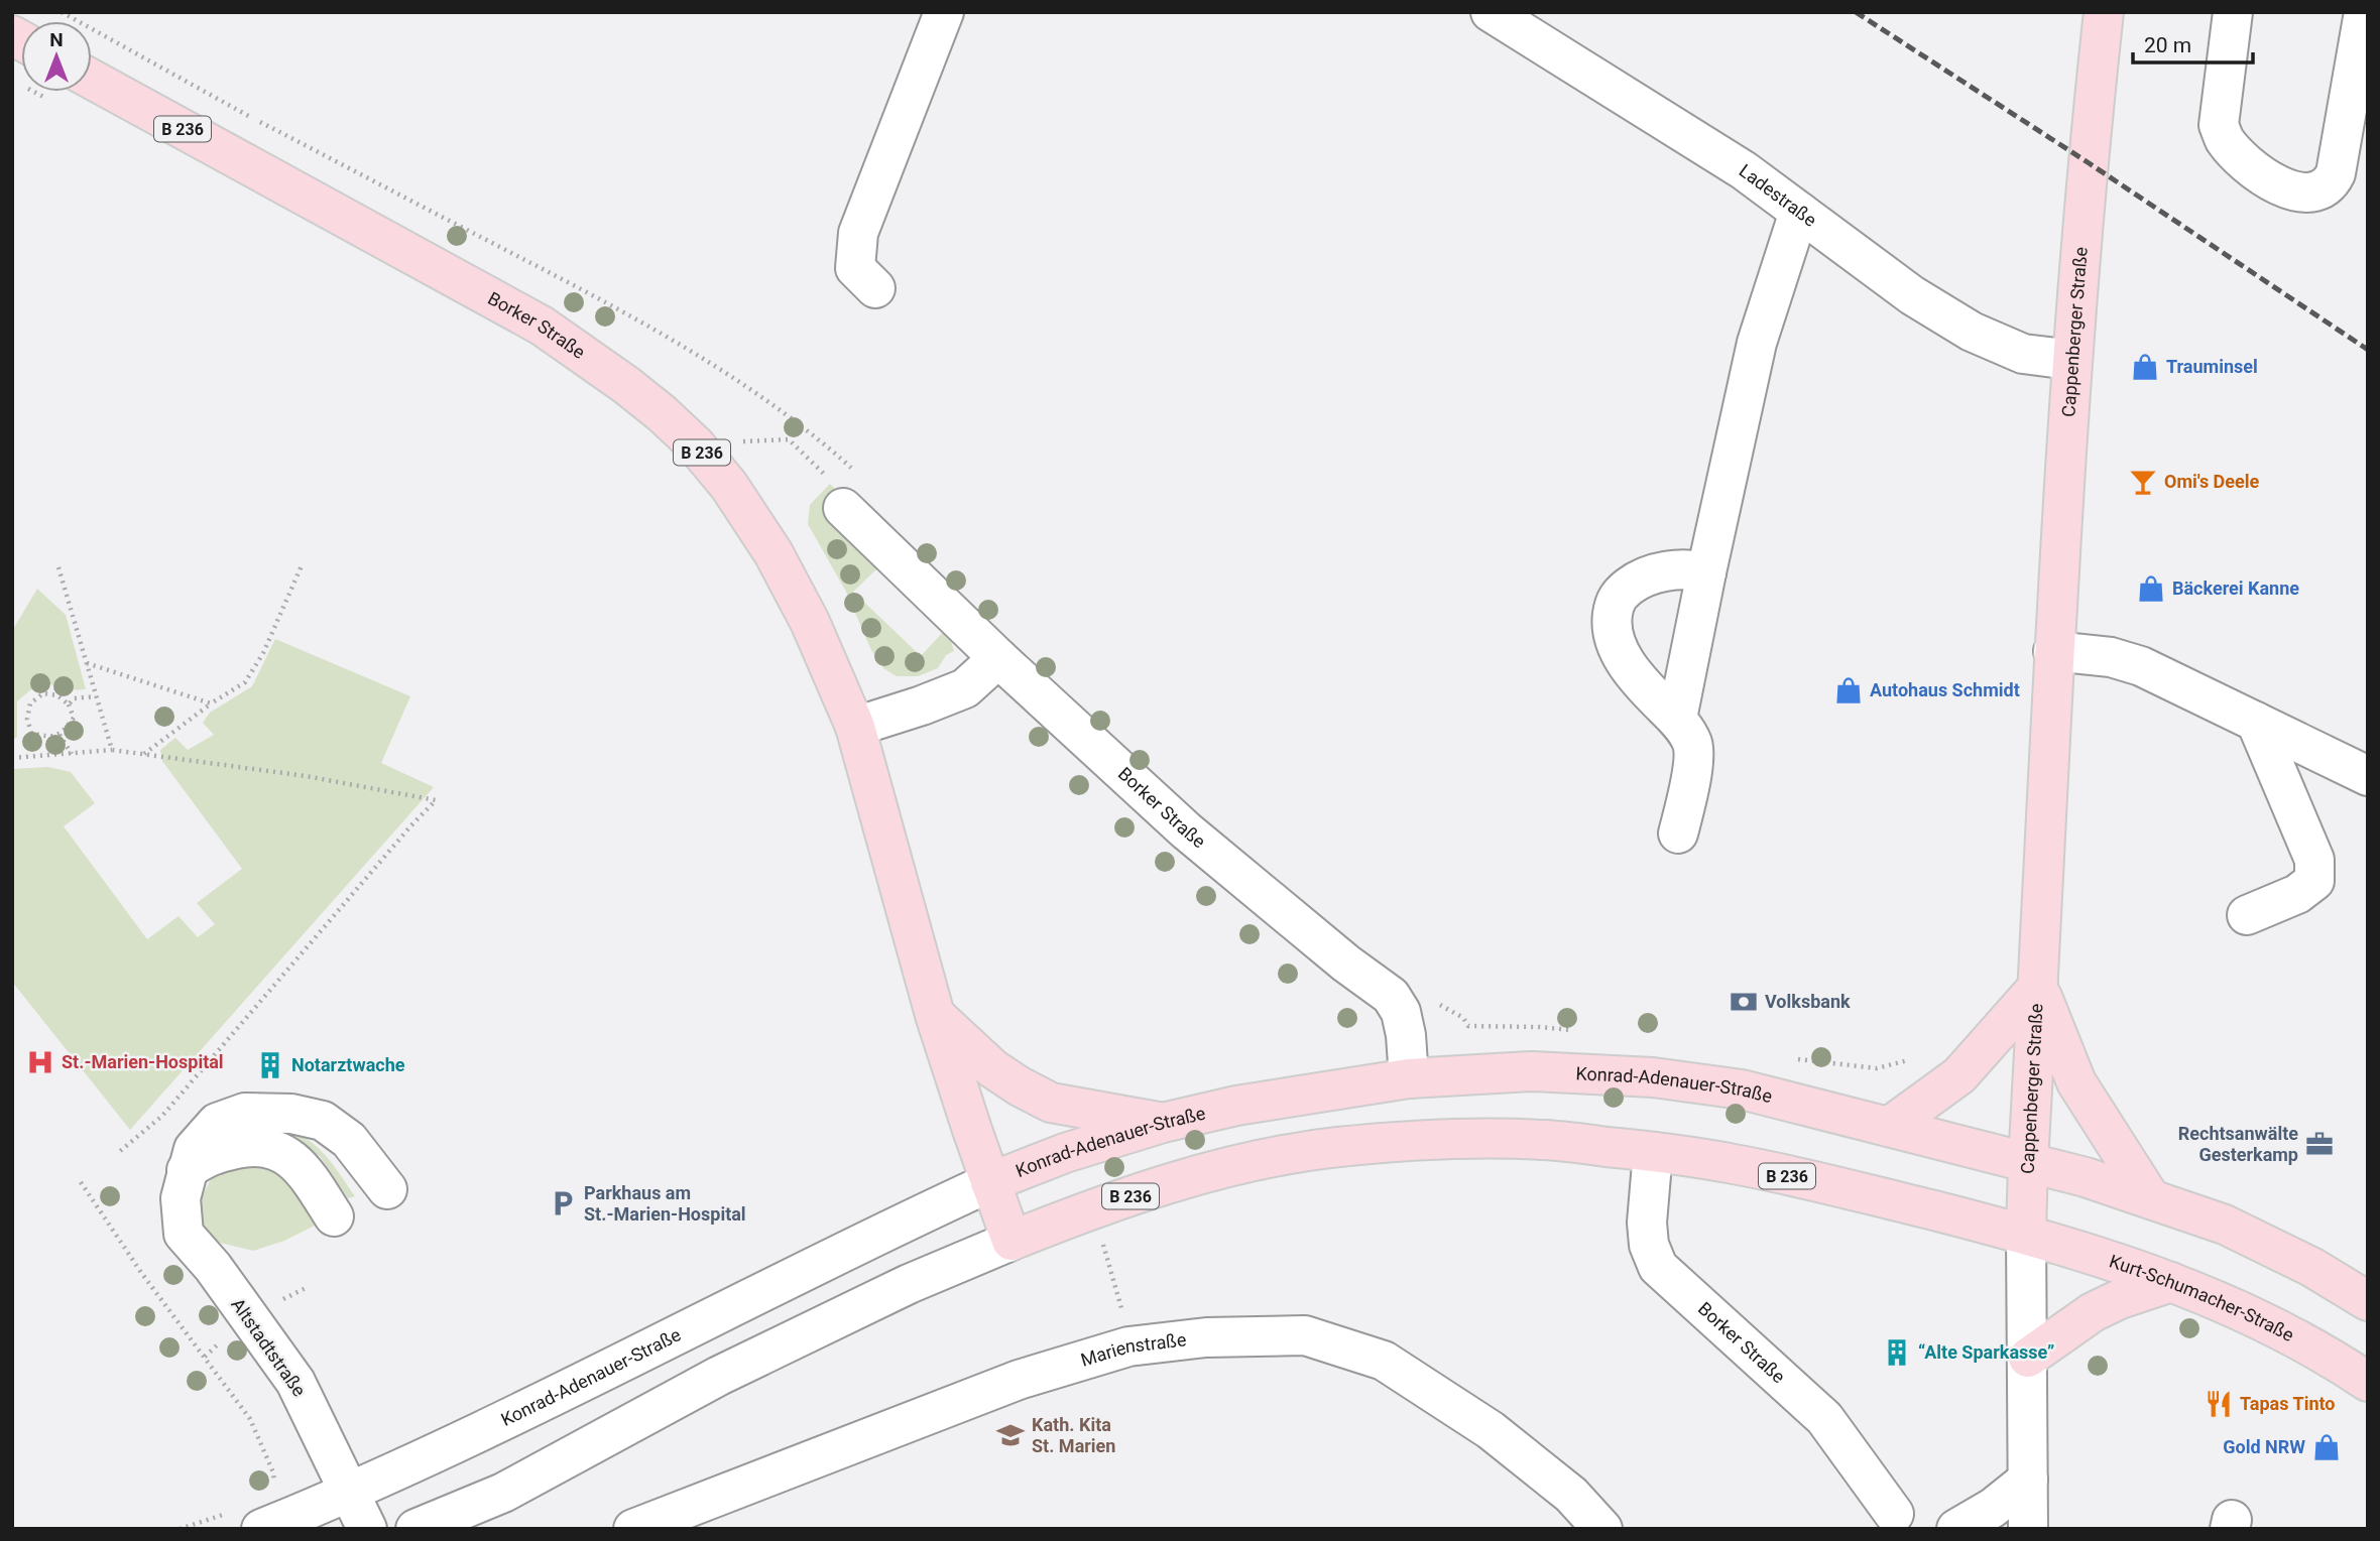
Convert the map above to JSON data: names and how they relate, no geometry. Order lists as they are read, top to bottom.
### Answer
{
  "streets": {
    "main road": [
      "B 236",
      "Borker Straße",
      "Cappenberger Straße",
      "Konrad-Adenauer-Straße",
      "Kurt-Schumacher-Straße"
    ],
    "street": ["Ladestraße", "Altstadtstraße", "Marienstraße"]
  },
  "crossings": [
    ["B 236", "Borker Straße"],
    ["B 236", "Cappenberger Straße"],
    ["B 236", "Kurt-Schumacher-Straße"],
    ["Ladestraße", "Cappenberger Straße"],
    ["Borker Straße", "Konrad-Adenauer-Straße"],
    ["Cappenberger Straße", "Konrad-Adenauer-Straße"],
    ["Cappenberger Straße", "Kurt-Schumacher-Straße"],
    ["Konrad-Adenauer-Straße", "Altstadtstraße"]
  ],
  "places": {
    "shop": [
      "Trauminsel",
      "Bäckerei Kanne",
      "Autohaus Schmidt",
      "Gold NRW"
    ],
    "bar": ["Omi's Deele"],
    "bank": ["Volksbank"],
    "hospital": ["St.-Marien-Hospital"],
    "building": ["Notarztwache", "“Alte Sparkasse”"],
    "office": ["Rechtsanwälte Gesterkamp"],
    "parking": ["Parkhaus am St.-Marien-Hospital"],
    "restaurant": ["Tapas Tinto"],
    "school or university": ["Kath. Kita St. Marien"]
  },
  "scale_bar": "20 m",
  "north": "top"
}
